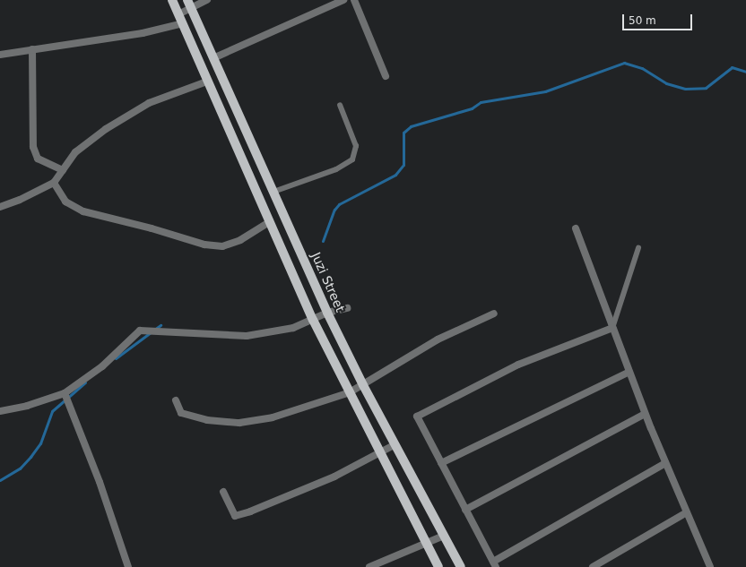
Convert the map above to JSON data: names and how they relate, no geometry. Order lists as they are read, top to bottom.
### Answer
{
  "streets": {
    "main road": ["Juzi Street"]
  },
  "scale_bar": "50 m"
}
